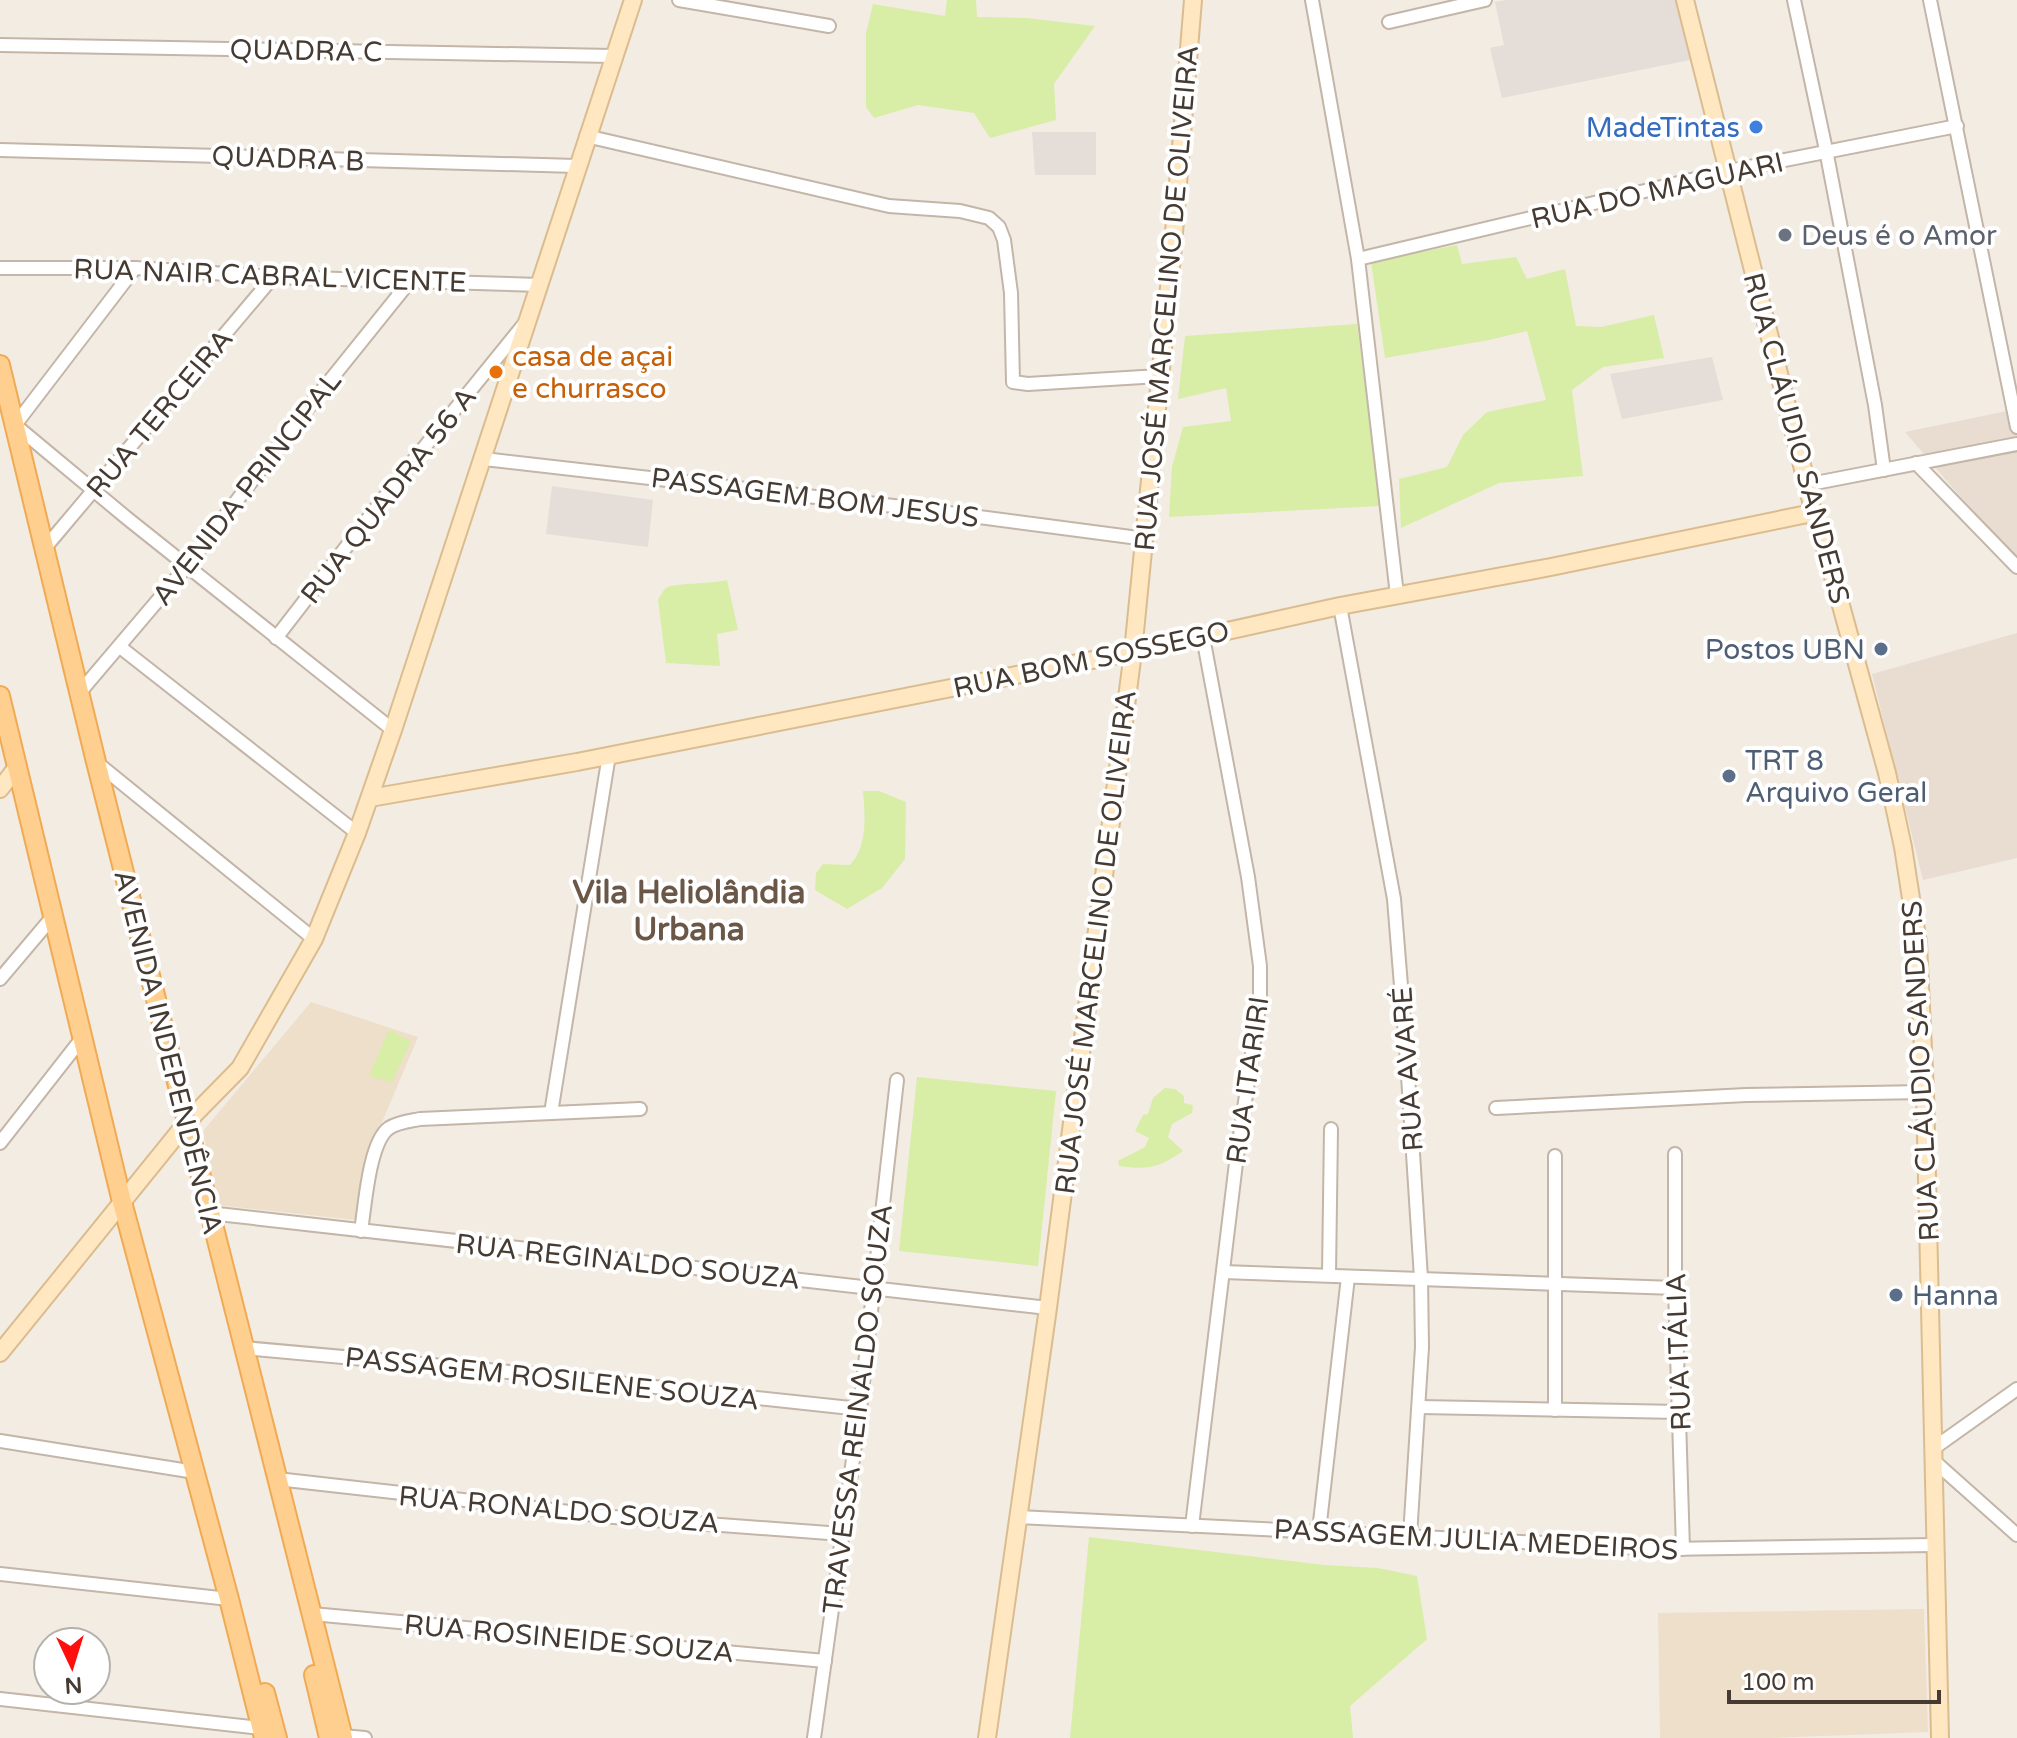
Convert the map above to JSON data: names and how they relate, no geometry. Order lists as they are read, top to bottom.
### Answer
{
  "streets": {
    "main road": [
      "RUA JOSÉ MARCELINO DE OLIVEIRA",
      "RUA CLÁUDIO SANDERS",
      "RUA BOM SOSSEGO",
      "AVENIDA INDEPENDÊNCIA"
    ],
    "street": [
      "QUADRA C",
      "QUADRA B",
      "RUA DO MAGUARI",
      "RUA NAIR CABRAL VICENTE",
      "RUA TERCEIRA",
      "AVENIDA PRINCIPAL",
      "RUA QUADRA 56 A",
      "PASSAGEM BOM JESUS",
      "RUA AVARÉ",
      "RUA ITARIRI",
      "RUA REGINALDO SOUZA",
      "RUA ITÁLIA",
      "PASSAGEM ROSILENE SOUZA",
      "TRAVESSA REINALDO SOUZA",
      "RUA RONALDO SOUZA",
      "PASSAGEM JULIA MEDEIROS",
      "RUA ROSINEIDE SOUZA"
    ]
  },
  "crossings": [
    ["RUA DO MAGUARI", "RUA CLÁUDIO SANDERS"],
    ["RUA NAIR CABRAL VICENTE", "RUA TERCEIRA"],
    ["RUA NAIR CABRAL VICENTE", "AVENIDA PRINCIPAL"],
    ["RUA JOSÉ MARCELINO DE OLIVEIRA", "PASSAGEM BOM JESUS"],
    ["RUA JOSÉ MARCELINO DE OLIVEIRA", "RUA BOM SOSSEGO"],
    ["RUA JOSÉ MARCELINO DE OLIVEIRA", "RUA REGINALDO SOUZA"],
    ["RUA JOSÉ MARCELINO DE OLIVEIRA", "PASSAGEM JULIA MEDEIROS"],
    ["RUA TERCEIRA", "AVENIDA INDEPENDÊNCIA"],
    ["RUA CLÁUDIO SANDERS", "RUA BOM SOSSEGO"],
    ["RUA CLÁUDIO SANDERS", "PASSAGEM JULIA MEDEIROS"],
    ["AVENIDA PRINCIPAL", "AVENIDA INDEPENDÊNCIA"],
    ["RUA BOM SOSSEGO", "RUA AVARÉ"],
    ["RUA BOM SOSSEGO", "RUA ITARIRI"],
    ["AVENIDA INDEPENDÊNCIA", "RUA REGINALDO SOUZA"],
    ["AVENIDA INDEPENDÊNCIA", "PASSAGEM ROSILENE SOUZA"],
    ["AVENIDA INDEPENDÊNCIA", "RUA RONALDO SOUZA"],
    ["AVENIDA INDEPENDÊNCIA", "RUA ROSINEIDE SOUZA"],
    ["RUA AVARÉ", "PASSAGEM JULIA MEDEIROS"],
    ["RUA ITARIRI", "PASSAGEM JULIA MEDEIROS"],
    ["RUA REGINALDO SOUZA", "TRAVESSA REINALDO SOUZA"],
    ["RUA ITÁLIA", "PASSAGEM JULIA MEDEIROS"],
    ["PASSAGEM ROSILENE SOUZA", "TRAVESSA REINALDO SOUZA"],
    ["TRAVESSA REINALDO SOUZA", "RUA RONALDO SOUZA"],
    ["TRAVESSA REINALDO SOUZA", "RUA ROSINEIDE SOUZA"]
  ],
  "districts": ["Vila Heliolândia Urbana"],
  "places": [
    "MadeTintas",
    "Deus é o Amor",
    "casa de açai e churrasco",
    "Postos UBN",
    "TRT 8 Arquivo Geral",
    "Hanna"
  ],
  "scale_bar": "100 m",
  "north": "bottom"
}
